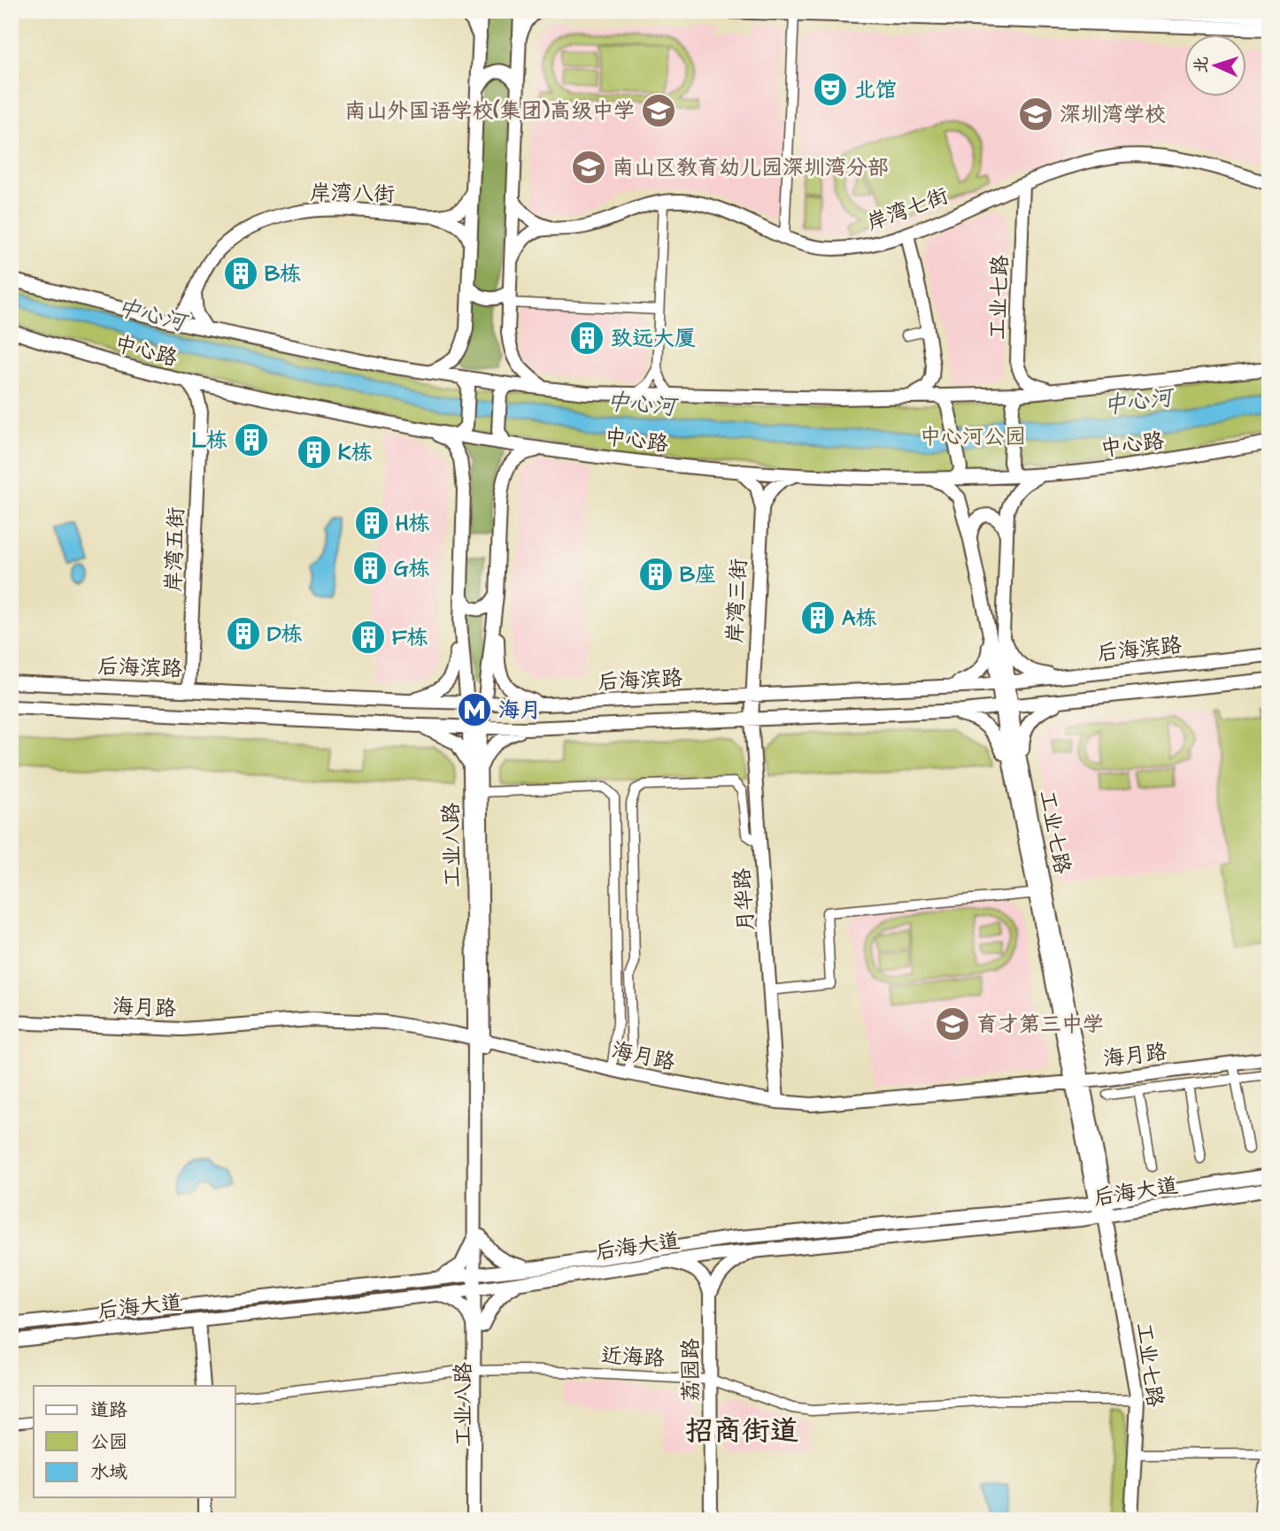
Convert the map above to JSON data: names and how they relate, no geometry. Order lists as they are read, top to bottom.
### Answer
{
  "streets": {
    "main road": [
      "岸湾八街",
      "岸湾七街",
      "工业七路",
      "中心路",
      "岸湾五街",
      "岸湾三街",
      "后海滨路",
      "工业八路",
      "月华路",
      "海月路",
      "后海大道",
      "荔园路"
    ],
    "street": ["近海路"]
  },
  "crossings": [
    ["岸湾八街", "中心路"],
    ["岸湾七街", "工业七路"],
    ["工业七路", "中心路"],
    ["工业七路", "后海滨路"],
    ["工业七路", "海月路"],
    ["工业七路", "后海大道"],
    ["工业七路", "近海路"],
    ["中心路", "工业八路"],
    ["岸湾五街", "后海滨路"],
    ["岸湾三街", "后海滨路"],
    ["岸湾三街", "月华路"],
    ["后海滨路", "工业八路"],
    ["后海滨路", "月华路"],
    ["工业八路", "海月路"],
    ["工业八路", "后海大道"],
    ["工业八路", "近海路"],
    ["月华路", "海月路"],
    ["近海路", "荔园路"]
  ],
  "districts": ["招商街道"],
  "water": ["中心河"],
  "parks": ["中心河公园"],
  "places": {
    "theatre": ["北馆"],
    "school or university": [
      "南山外国语学校(集团)高级中学",
      "深圳湾学校",
      "南山区教育幼儿园深圳湾分部",
      "育才第三中学"
    ],
    "building": [
      "B栋",
      "致远大厦",
      "L栋",
      "K栋",
      "H栋",
      "G栋",
      "B座",
      "A栋",
      "D栋",
      "F栋"
    ],
    "metro station": ["海月"]
  },
  "legend": ["道路", "公园", "水域"],
  "north": "left"
}
